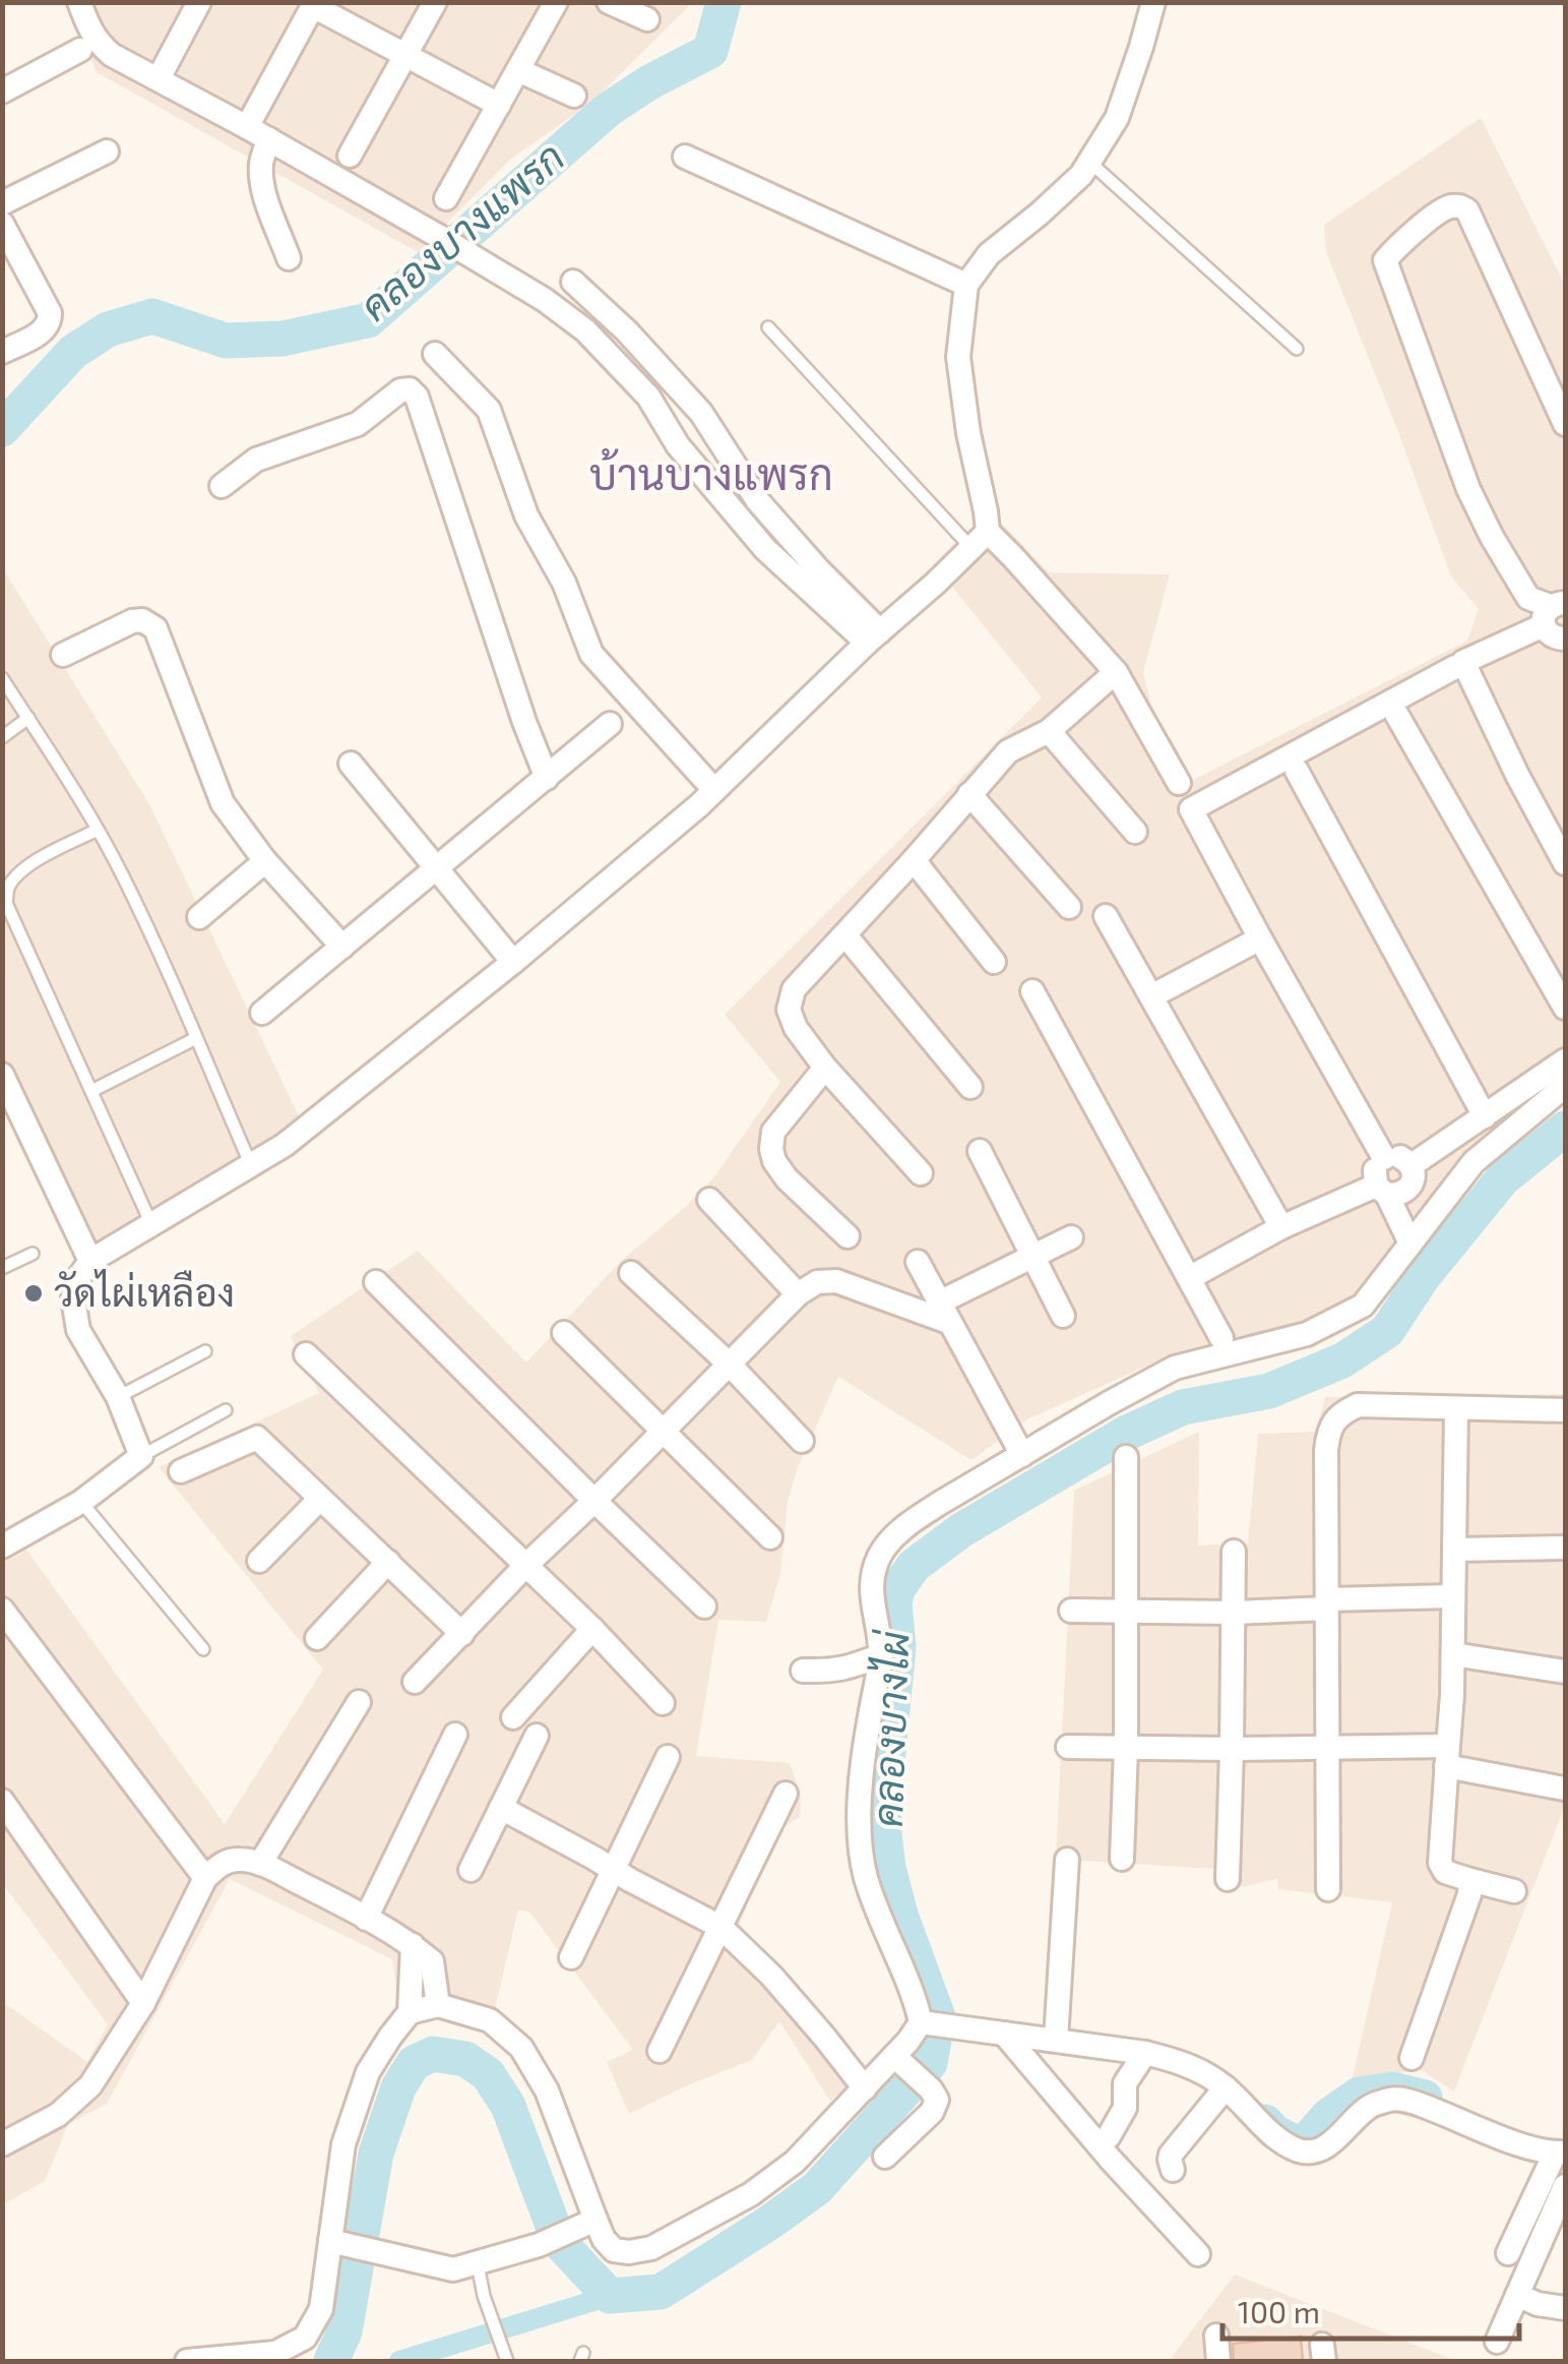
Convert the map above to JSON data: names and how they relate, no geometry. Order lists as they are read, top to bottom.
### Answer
{
  "districts": ["บ้านบางแพรก"],
  "water": ["คลองบางแพรก", "คลองบางไผ่"],
  "places": ["วัดไผ่เหลือง"],
  "scale_bar": "100 m"
}
